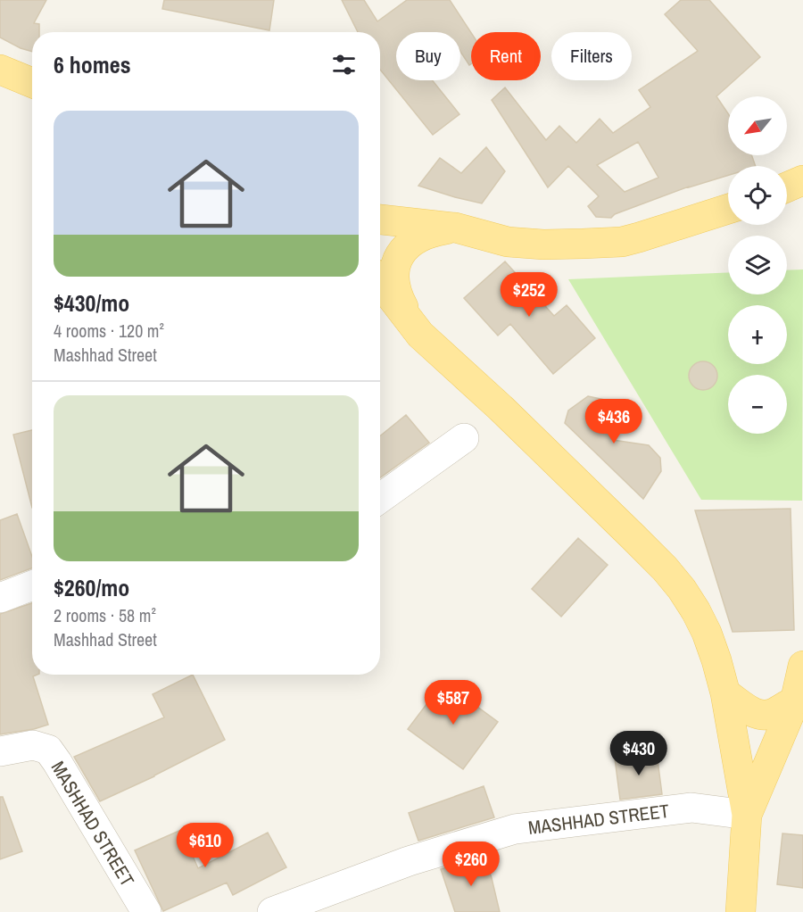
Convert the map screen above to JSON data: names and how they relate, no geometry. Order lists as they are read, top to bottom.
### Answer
{
  "streets": {
    "street": ["MASHHAD STREET"]
  },
  "north": "bottom left",
  "page": {
    "chip": ["Buy", "Rent", "Filters"],
    "heading": "6 homes",
    "map_buttons": ["+", "−"],
    "list": [
      {
        "name": "$430/mo",
        "note": "4 rooms · 120 m² · Mashhad Street"
      },
      {
        "name": "$260/mo",
        "note": "2 rooms · 58 m² · Mashhad Street"
      }
    ],
    "price": [
      "$252",
      "$436",
      "$587",
      "$430",
      "$610",
      "$260"
    ]
  }
}
